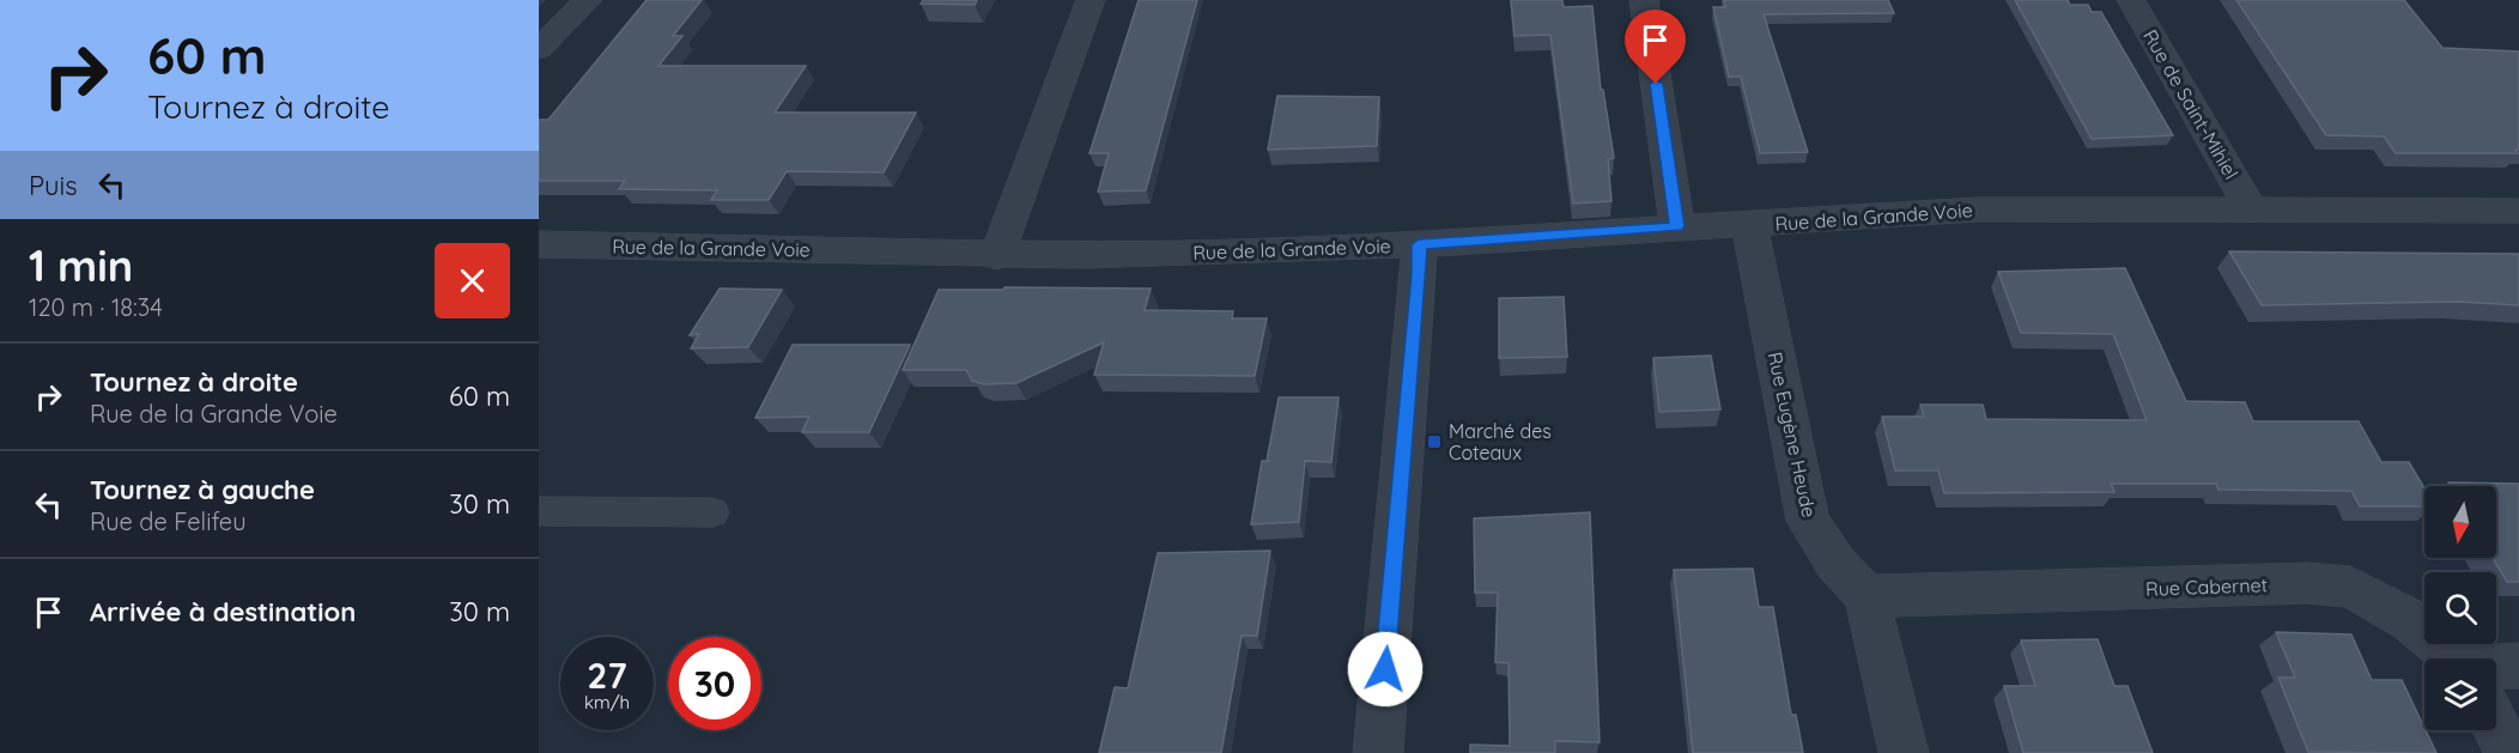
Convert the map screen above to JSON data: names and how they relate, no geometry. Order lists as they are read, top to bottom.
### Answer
{
  "streets": {
    "street": [
      "Rue de Saint-Mihiel",
      "Rue de la Grande Voie",
      "Rue Eugène Heude",
      "Rue Cabernet"
    ]
  },
  "crossings": [
    ["Rue de Saint-Mihiel", "Rue de la Grande Voie"],
    ["Rue de la Grande Voie", "Rue Eugène Heude"],
    ["Rue Eugène Heude", "Rue Cabernet"]
  ],
  "places": {
    "transit": ["Marché des Coteaux"]
  },
  "north": "bottom",
  "page": {
    "turn": ["60 m", "Tournez à droite"],
    "then": "Puis",
    "heading": ["1 min", "120 m · 18:34"],
    "list": [
      {
        "name": "Tournez à droite",
        "note": "Rue de la Grande Voie",
        "value": "60 m"
      },
      {
        "name": "Tournez à gauche",
        "note": "Rue de Felifeu",
        "value": "30 m"
      },
      {
        "name": "Arrivée à destination",
        "value": "30 m"
      }
    ],
    "speed": "27 km/h",
    "limit": "30"
  }
}
